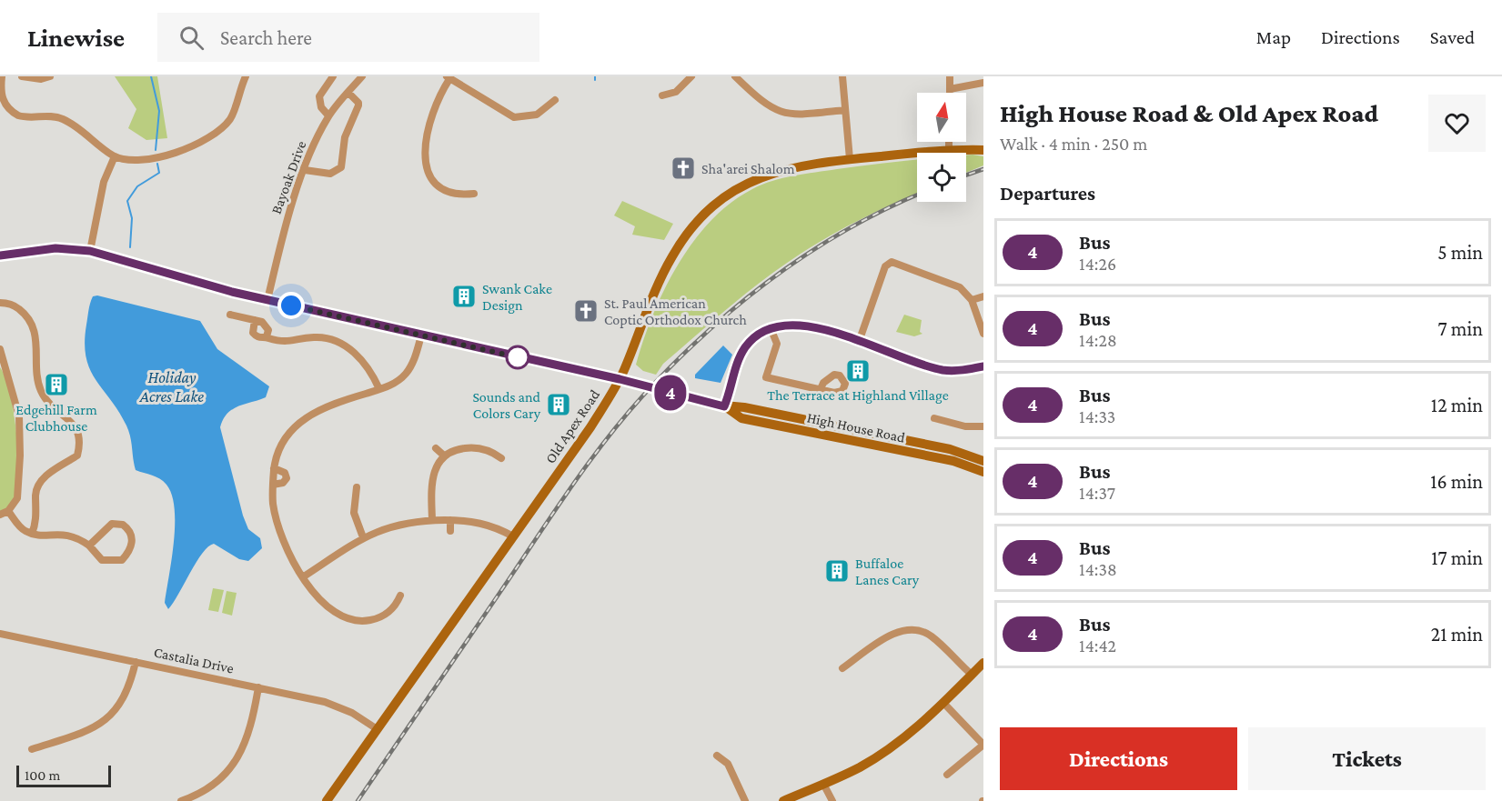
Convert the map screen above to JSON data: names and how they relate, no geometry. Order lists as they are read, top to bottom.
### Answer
{
  "streets": {
    "main road": ["Old Apex Road", "High House Road"],
    "street": ["Bayoak Drive", "Castalia Drive"]
  },
  "crossings": [
    ["Bayoak Drive", "High House Road"],
    ["Old Apex Road", "High House Road"],
    ["Old Apex Road", "Castalia Drive"]
  ],
  "water": ["Holiday Acres Lake"],
  "places": {
    "church": ["Sha'arei Shalom", "St. Paul American Coptic Orthodox Church"],
    "building": [
      "Swank Cake Design",
      "The Terrace at Highland Village",
      "Edgehill Farm Clubhouse",
      "Sounds and Colors Cary",
      "Buffaloe Lanes Cary"
    ]
  },
  "lines": ["bus line 4"],
  "scale_bar": "100 m",
  "north": "top",
  "page": {
    "header": "Linewise",
    "search": "Search here",
    "nav": ["Map", "Directions", "Saved"],
    "on_map": "4",
    "heading": [
      ["High House Road & Old Apex Road", "Walk · 4 min · 250 m"],
      "Departures"
    ],
    "list": [
      {
        "mark": "4",
        "name": "Bus",
        "note": "14:26",
        "value": "5 min"
      },
      {
        "mark": "4",
        "name": "Bus",
        "note": "14:28",
        "value": "7 min"
      },
      {
        "mark": "4",
        "name": "Bus",
        "note": "14:33",
        "value": "12 min"
      },
      {
        "mark": "4",
        "name": "Bus",
        "note": "14:37",
        "value": "16 min"
      },
      {
        "mark": "4",
        "name": "Bus",
        "note": "14:38",
        "value": "17 min"
      },
      {
        "mark": "4",
        "name": "Bus",
        "note": "14:42",
        "value": "21 min"
      }
    ],
    "buttons": ["Directions", "Tickets"],
    "scale": "100 m"
  }
}
